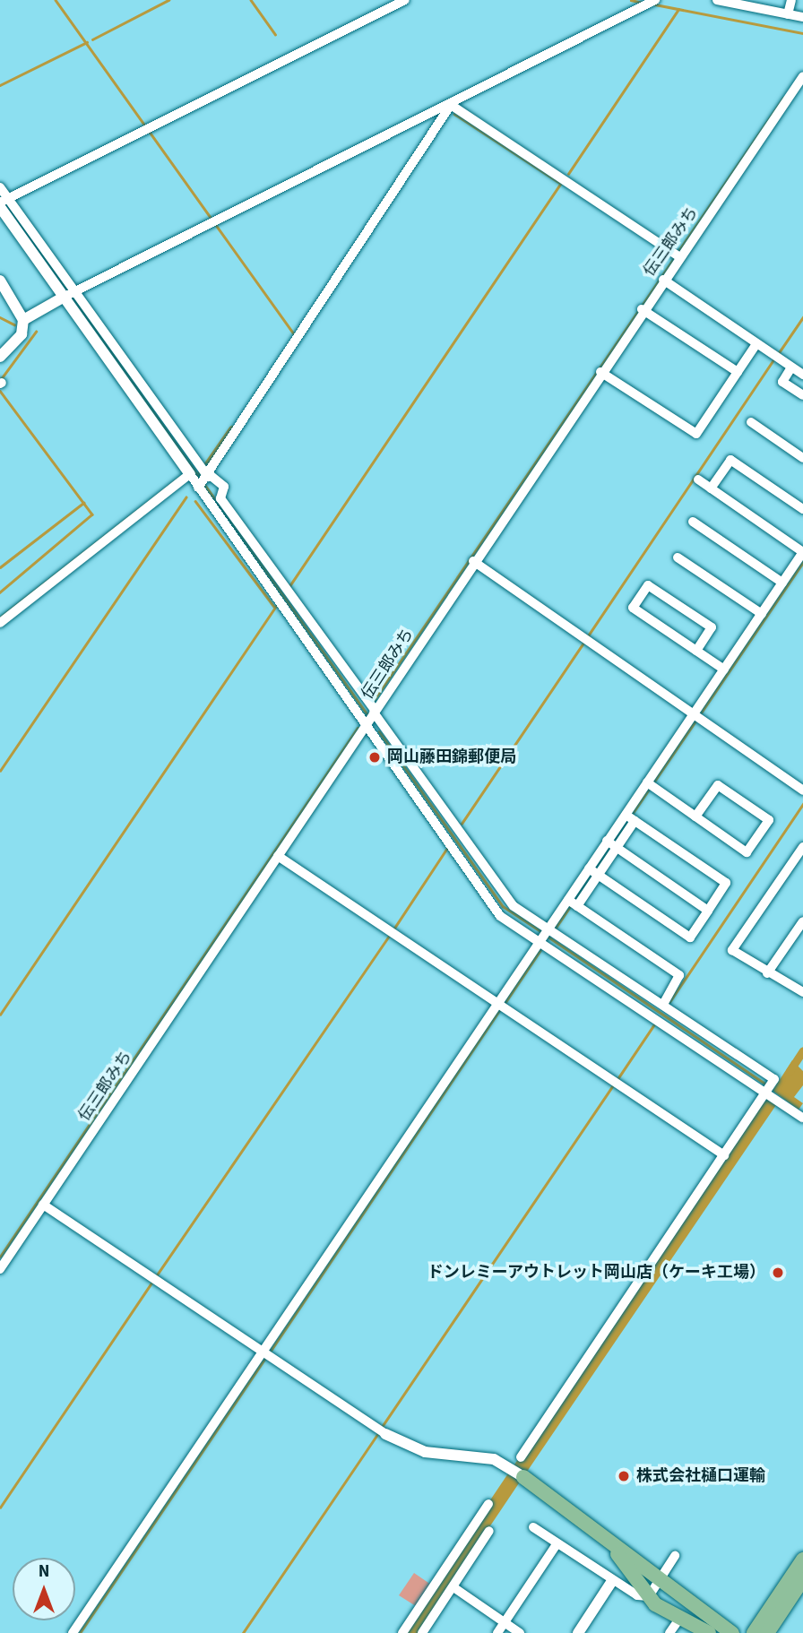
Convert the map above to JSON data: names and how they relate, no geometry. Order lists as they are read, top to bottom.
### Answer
{
  "streets": {
    "street": ["伝三郎みち"]
  },
  "places": ["岡山藤田錦郵便局", "ドンレミーアウトレット岡山店（ケーキ工場）", "株式会社樋口運輸"],
  "north": "top"
}
